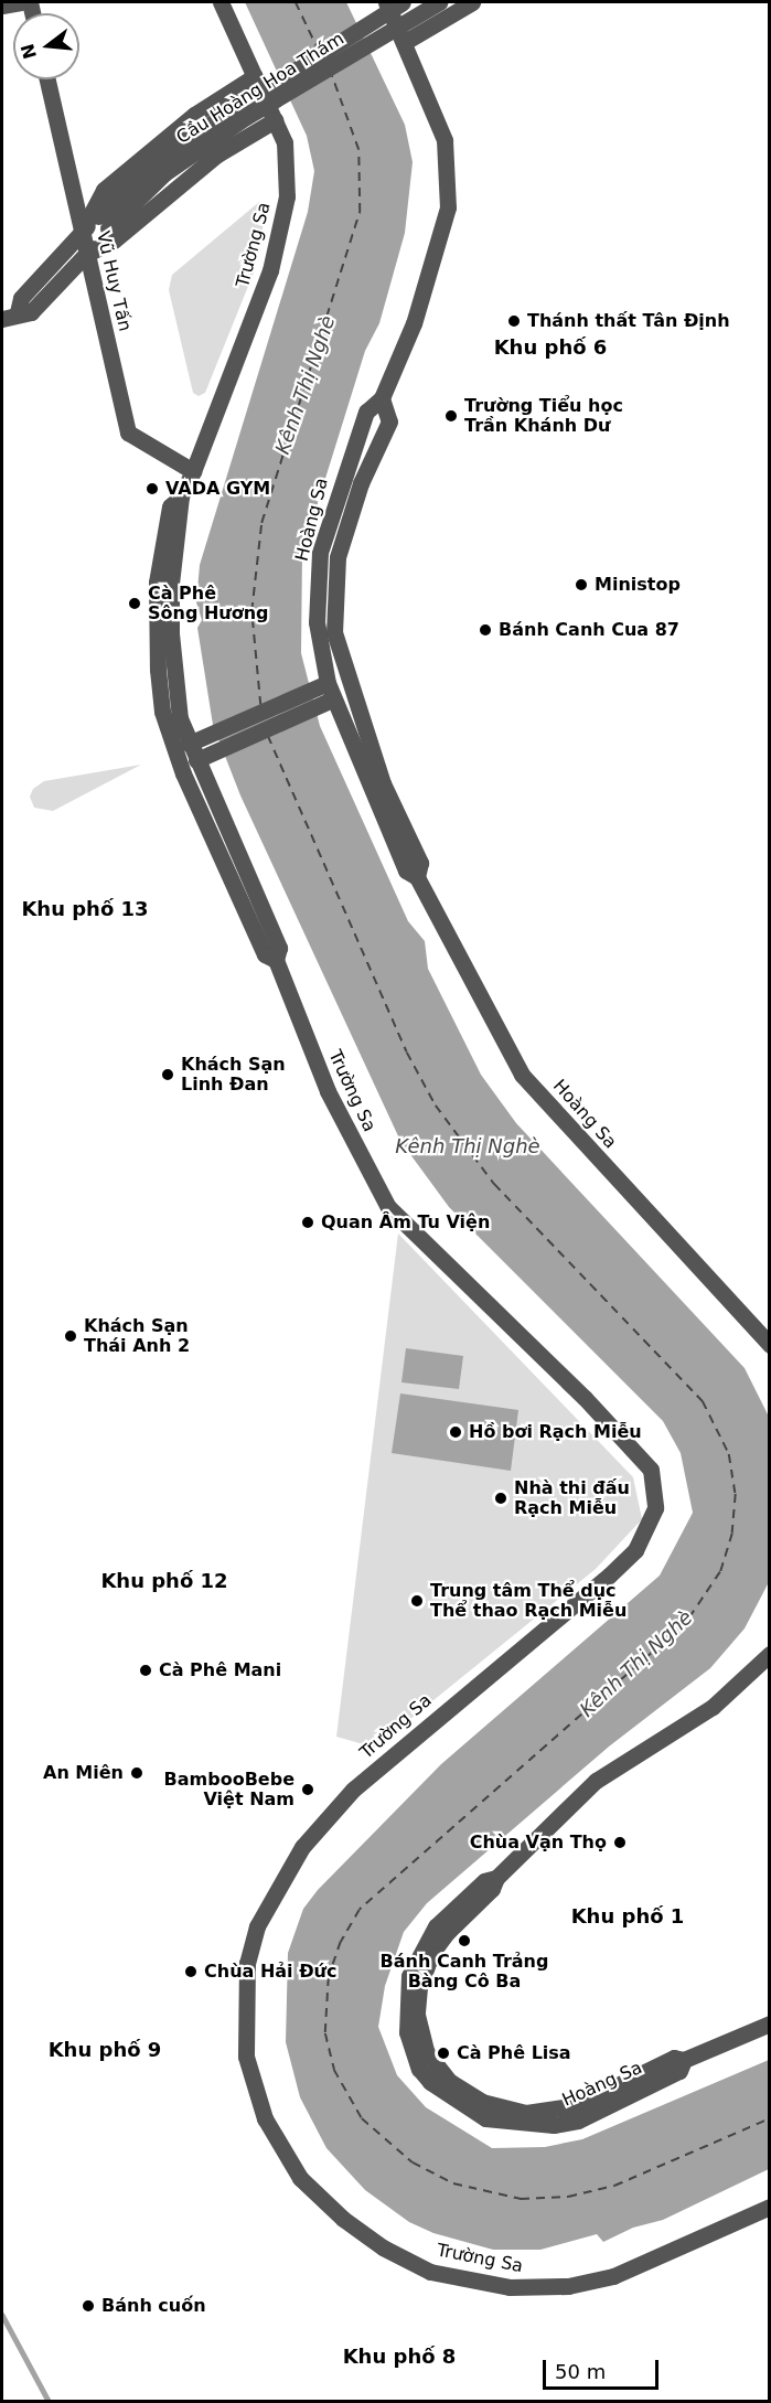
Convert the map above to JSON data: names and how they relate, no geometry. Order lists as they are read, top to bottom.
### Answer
{
  "streets": {
    "street": [
      "Cầu Hoàng Hoa Thám",
      "Trường Sa",
      "Vũ Huy Tấn",
      "Hoàng Sa"
    ]
  },
  "crossings": [
    ["Cầu Hoàng Hoa Thám", "Vũ Huy Tấn"],
    ["Trường Sa", "Vũ Huy Tấn"]
  ],
  "districts": [
    "Khu phố 6",
    "Khu phố 13",
    "Khu phố 12",
    "Khu phố 1",
    "Khu phố 9",
    "Khu phố 8"
  ],
  "water": ["Kênh Thị Nghè"],
  "places": [
    "Thánh thất Tân Định",
    "Trường Tiểu học Trần Khánh Dư",
    "VADA GYM",
    "Ministop",
    "Cà Phê Sông Hương",
    "Bánh Canh Cua 87",
    "Khách Sạn Linh Đan",
    "Quan Âm Tu Viện",
    "Khách Sạn Thái Anh 2",
    "Hồ bơi Rạch Miễu",
    "Nhà thi đấu Rạch Miễu",
    "Trung tâm Thể dục Thể thao Rạch Miễu",
    "Cà Phê Mani",
    "An Miên",
    "BambooBebe Việt Nam",
    "Chùa Vạn Thọ",
    "Bánh Canh Trảng Bàng Cô Ba",
    "Chùa Hải Đức",
    "Cà Phê Lisa",
    "Bánh cuốn"
  ],
  "scale_bar": "50 m",
  "north": "left"
}
